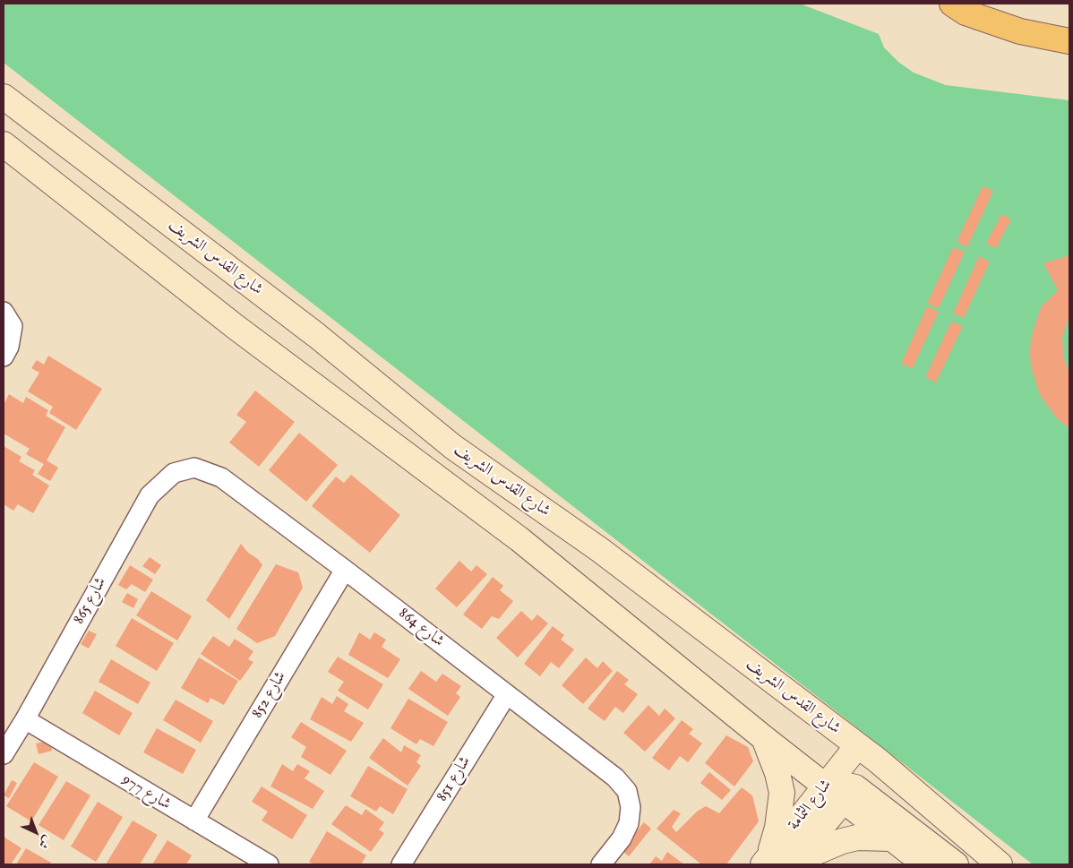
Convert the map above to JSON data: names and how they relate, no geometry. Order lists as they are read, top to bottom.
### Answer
{
  "streets": {
    "street": [
      "شارع القدس الشريف",
      "شارع 865",
      "شارع 864",
      "شارع 852",
      "شارع 851",
      "شارع 977",
      "شارع الثمامة"
    ]
  },
  "crossings": [
    ["شارع القدس الشريف", "شارع الثمامة"],
    ["شارع 865", "شارع 864"],
    ["شارع 865", "شارع 977"],
    ["شارع 864", "شارع 852"],
    ["شارع 864", "شارع 851"],
    ["شارع 852", "شارع 977"]
  ],
  "north": "bottom right"
}
